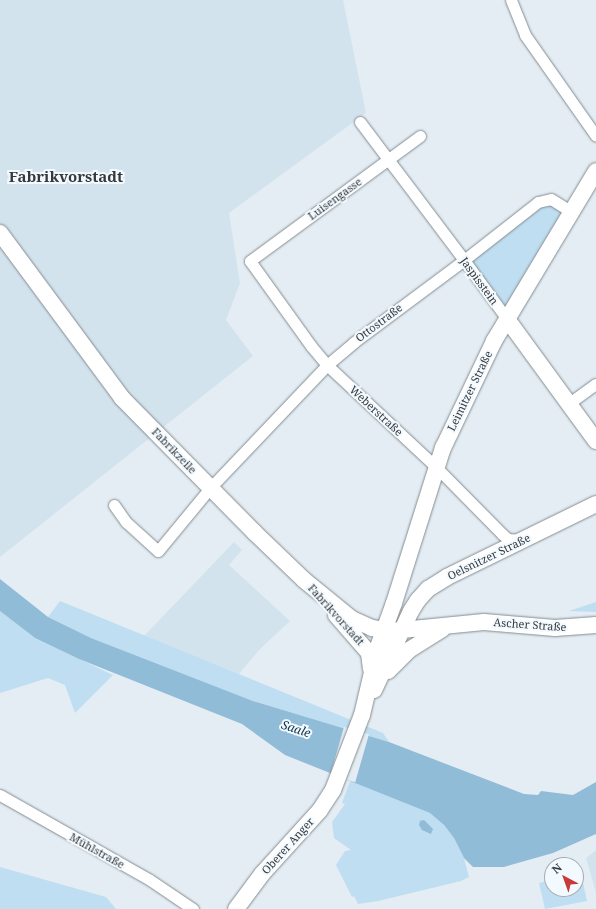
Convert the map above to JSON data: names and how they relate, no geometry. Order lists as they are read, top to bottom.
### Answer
{
  "streets": {
    "street": [
      "Luisengasse",
      "Jaspisstein",
      "Ottostraße",
      "Leimitzer Straße",
      "Weberstraße",
      "Fabrikzeile",
      "Oelsnitzer Straße",
      "Fabrikvorstadt",
      "Ascher Straße",
      "Oberer Anger",
      "Mühlstraße"
    ]
  },
  "crossings": [
    ["Luisengasse", "Jaspisstein"],
    ["Luisengasse", "Weberstraße"],
    ["Jaspisstein", "Ottostraße"],
    ["Jaspisstein", "Leimitzer Straße"],
    ["Ottostraße", "Leimitzer Straße"],
    ["Ottostraße", "Weberstraße"],
    ["Ottostraße", "Fabrikzeile"],
    ["Leimitzer Straße", "Weberstraße"],
    ["Leimitzer Straße", "Fabrikzeile"],
    ["Leimitzer Straße", "Fabrikvorstadt"],
    ["Weberstraße", "Oelsnitzer Straße"],
    ["Fabrikzeile", "Oelsnitzer Straße"],
    ["Fabrikzeile", "Fabrikvorstadt"],
    ["Fabrikzeile", "Ascher Straße"],
    ["Oelsnitzer Straße", "Ascher Straße"]
  ],
  "districts": ["Fabrikvorstadt"],
  "water": ["Saale"],
  "north": "top left"
}
